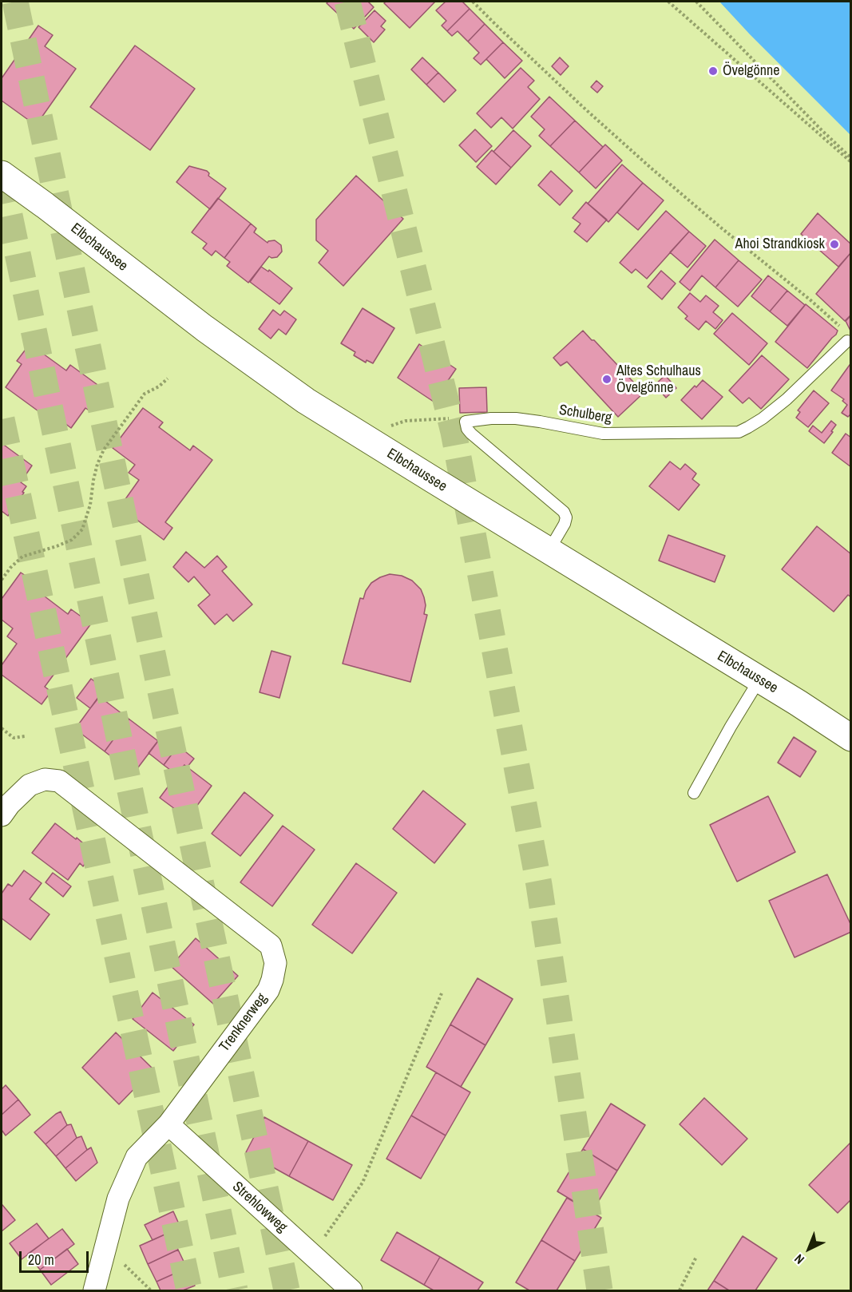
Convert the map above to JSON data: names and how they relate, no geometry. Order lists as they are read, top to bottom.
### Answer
{
  "streets": {
    "main road": ["Elbchaussee"],
    "street": ["Trenknerweg", "Strehlowweg"],
    "lane": ["Schulberg"]
  },
  "crossings": [
    ["Elbchaussee", "Schulberg"],
    ["Trenknerweg", "Strehlowweg"]
  ],
  "places": ["Övelgönne", "Ahoi Strandkiosk", "Altes Schulhaus Övelgönne"],
  "scale_bar": "20 m",
  "north": "bottom left"
}
